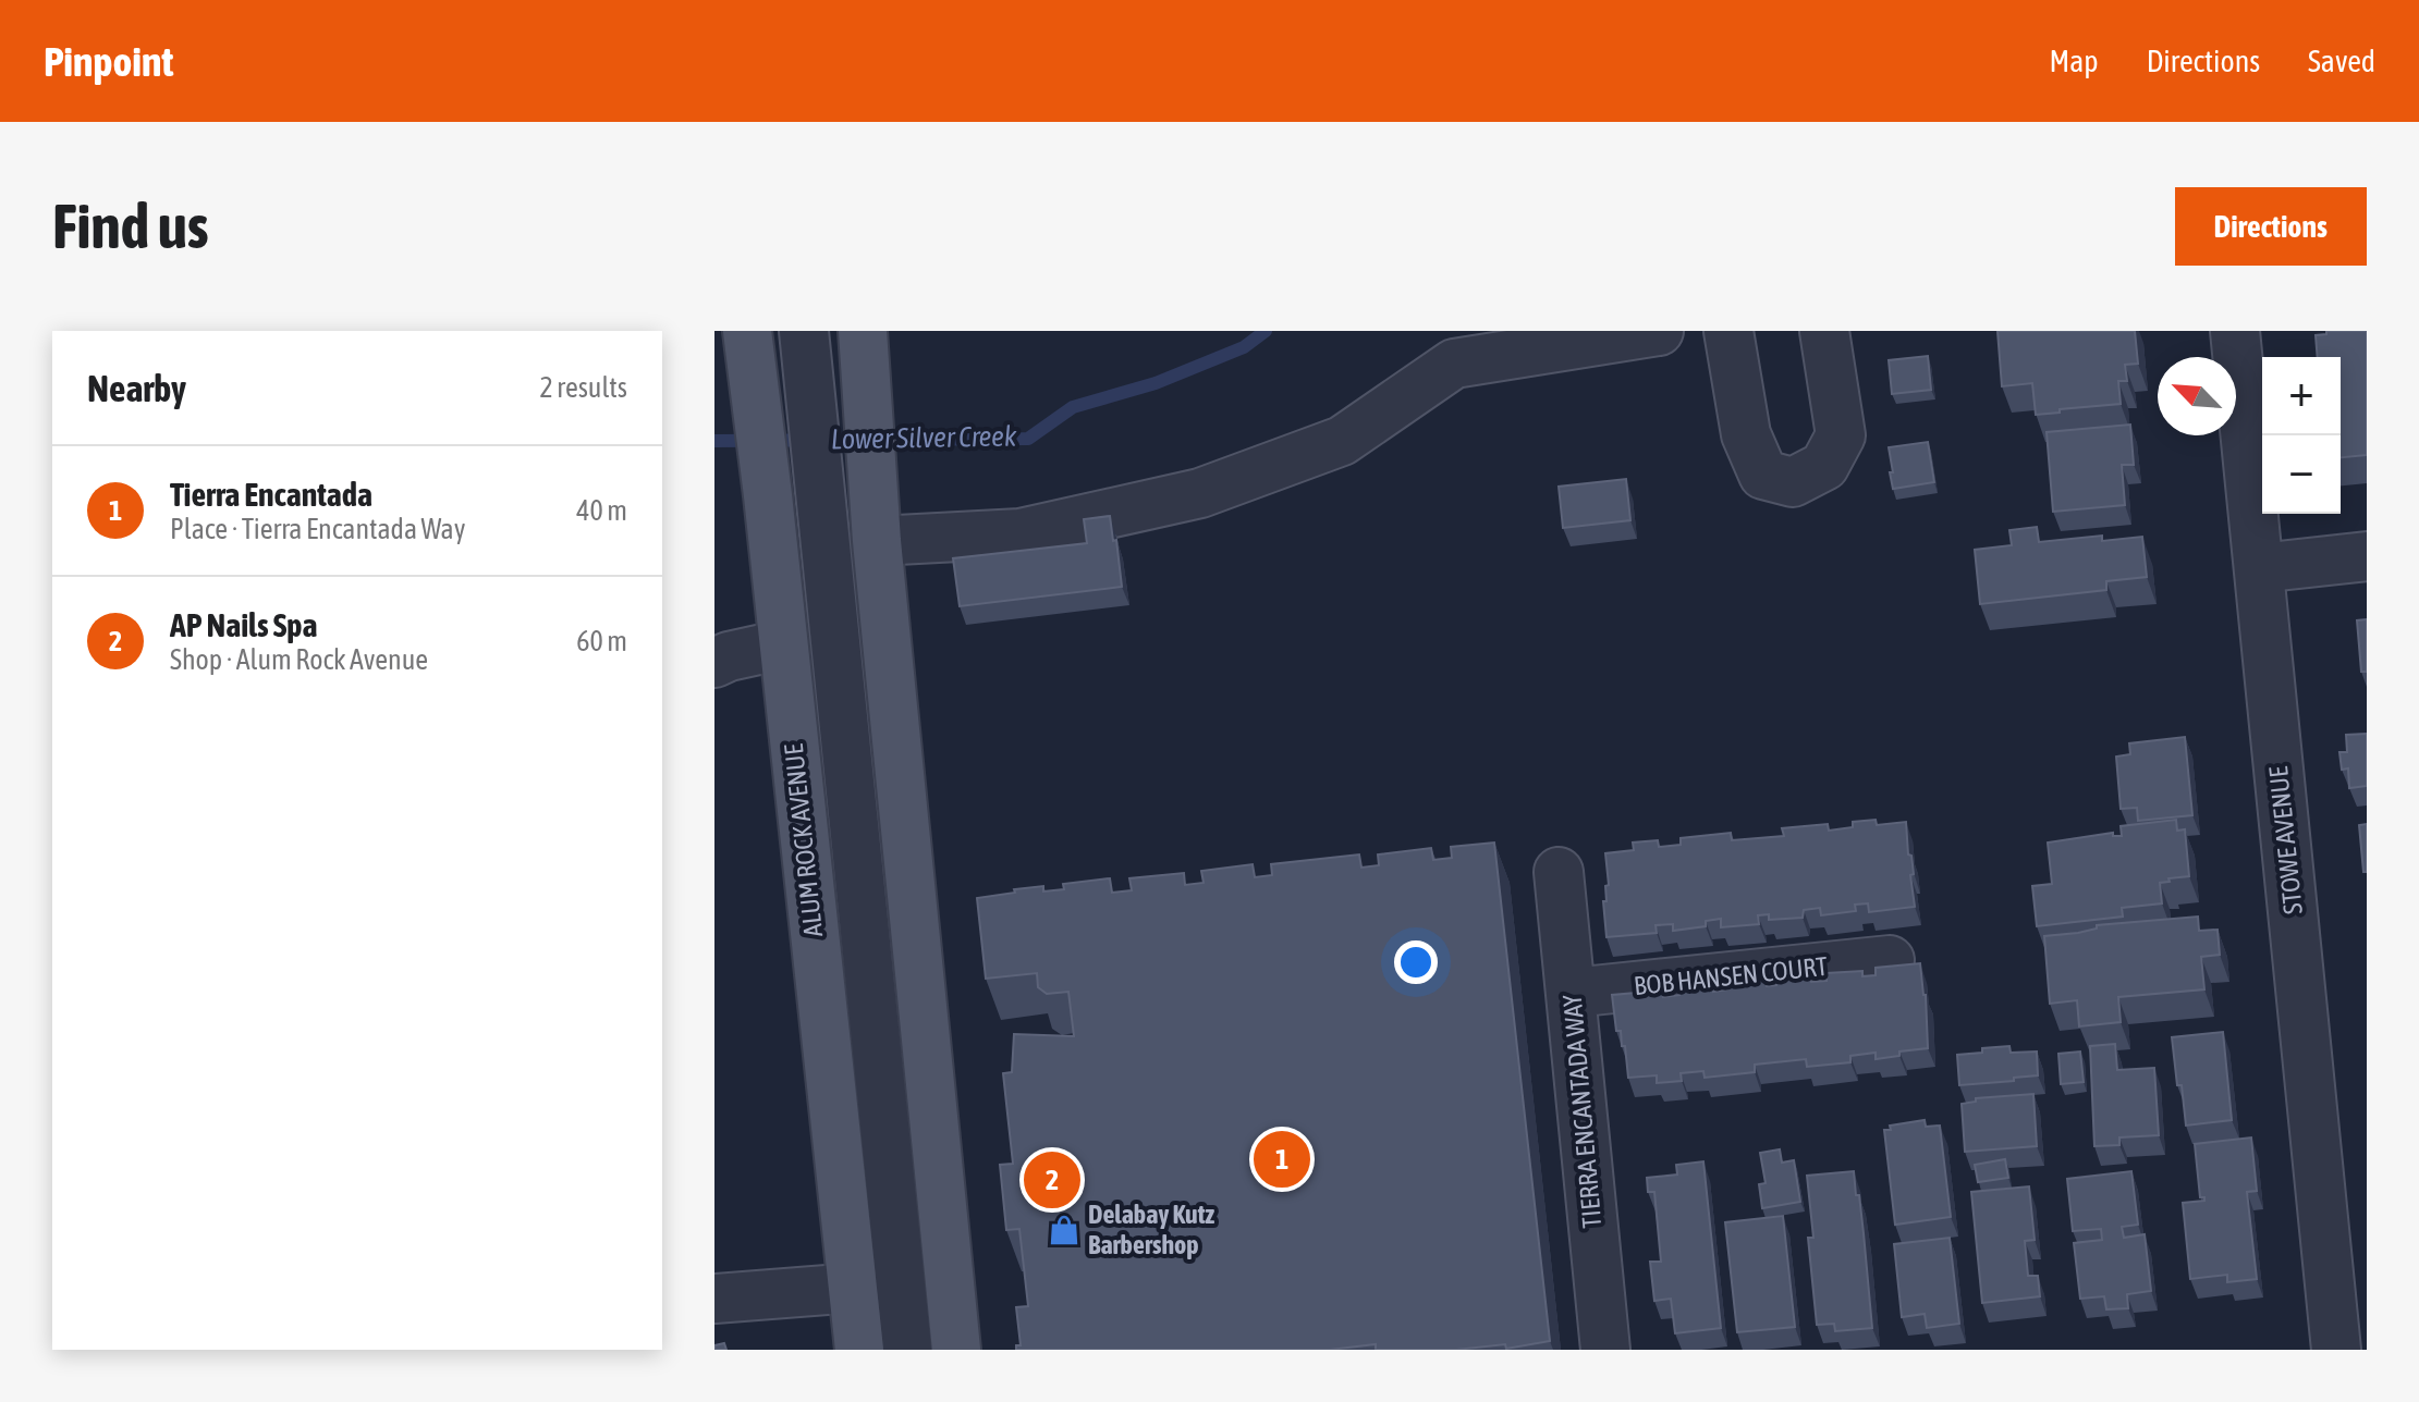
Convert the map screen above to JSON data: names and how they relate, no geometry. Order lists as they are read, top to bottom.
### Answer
{
  "streets": {
    "main road": ["ALUM ROCK AVENUE"],
    "street": ["STOWE AVENUE", "BOB HANSEN COURT", "TIERRA ENCANTADA WAY"]
  },
  "crossings": [
    ["BOB HANSEN COURT", "TIERRA ENCANTADA WAY"]
  ],
  "water": ["Lower Silver Creek"],
  "places": {
    "shop": ["Delabay Kutz Barbershop"]
  },
  "north": "top left",
  "page": {
    "header": "Pinpoint",
    "nav": ["Map", "Directions", "Saved"],
    "buttons": "Directions",
    "title": "Find us",
    "heading": ["Nearby", "2 results"],
    "map_buttons": ["+", "−"],
    "list": [
      {
        "mark": "1",
        "name": "Tierra Encantada",
        "note": "Place · Tierra Encantada Way",
        "value": "40 m"
      },
      {
        "mark": "2",
        "name": "AP Nails Spa",
        "note": "Shop · Alum Rock Avenue",
        "value": "60 m"
      }
    ],
    "pins": ["1", "2"]
  }
}
